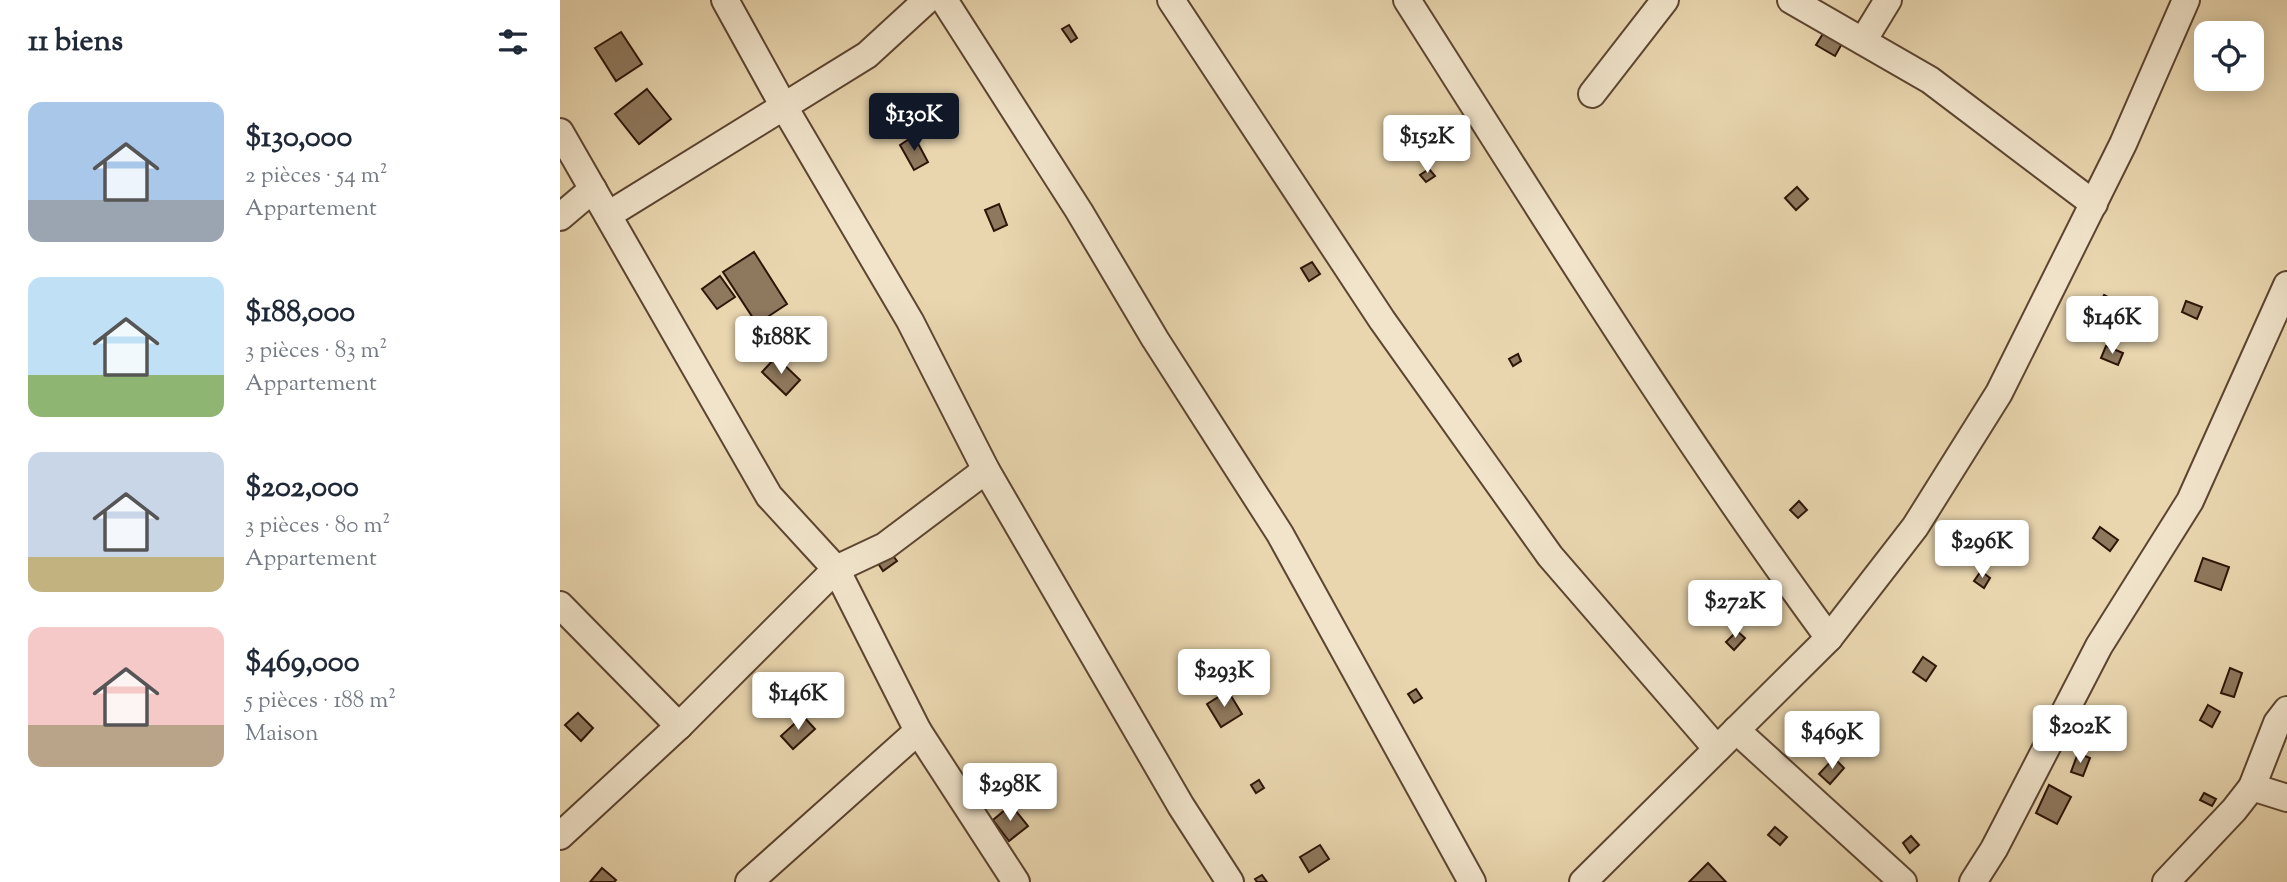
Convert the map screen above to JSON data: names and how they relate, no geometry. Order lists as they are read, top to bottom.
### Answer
{
  "page": {
    "heading": "11 biens",
    "list": [
      {
        "name": "$130,000",
        "note": "2 pièces · 54 m² · Appartement"
      },
      {
        "name": "$188,000",
        "note": "3 pièces · 83 m² · Appartement"
      },
      {
        "name": "$202,000",
        "note": "3 pièces · 80 m² · Appartement"
      },
      {
        "name": "$469,000",
        "note": "5 pièces · 188 m² · Maison"
      }
    ],
    "price": [
      "$130K",
      "$152K",
      "$146K",
      "$188K",
      "$296K",
      "$272K",
      "$293K",
      "$146K",
      "$202K",
      "$469K",
      "$298K"
    ]
  }
}
